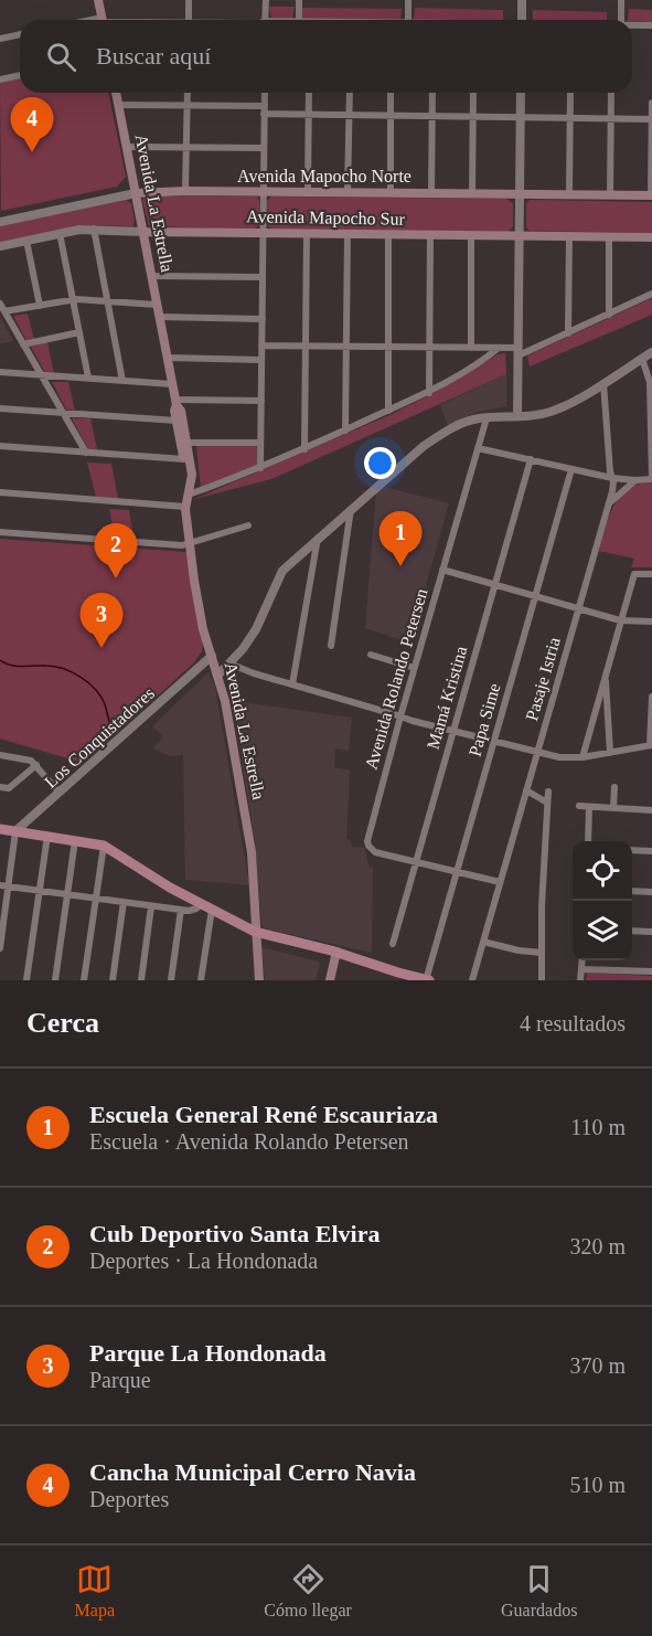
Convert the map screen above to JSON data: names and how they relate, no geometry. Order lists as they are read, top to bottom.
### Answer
{
  "streets": {
    "main road": ["Avenida Mapocho Norte", "Avenida La Estrella", "Avenida Mapocho Sur"],
    "street": [
      "Avenida Rolando Petersen",
      "Pasaje Istria",
      "Mamá Kristina",
      "Papa Sime",
      "Los Conquistadores"
    ]
  },
  "crossings": [
    ["Avenida Mapocho Norte", "Avenida La Estrella"],
    ["Avenida La Estrella", "Avenida Mapocho Sur"],
    ["Avenida La Estrella", "Los Conquistadores"],
    ["Avenida Rolando Petersen", "Mamá Kristina"]
  ],
  "page": {
    "search": "Buscar aquí",
    "pins": [
      "4",
      "1",
      "2",
      "3"
    ],
    "heading": ["Cerca", "4 resultados"],
    "list": [
      {
        "mark": "1",
        "name": "Escuela General René Escauriaza",
        "note": "Escuela · Avenida Rolando Petersen",
        "value": "110 m"
      },
      {
        "mark": "2",
        "name": "Cub Deportivo Santa Elvira",
        "note": "Deportes · La Hondonada",
        "value": "320 m"
      },
      {
        "mark": "3",
        "name": "Parque La Hondonada",
        "note": "Parque",
        "value": "370 m"
      },
      {
        "mark": "4",
        "name": "Cancha Municipal Cerro Navia",
        "note": "Deportes",
        "value": "510 m"
      }
    ],
    "nav": ["Mapa", "Cómo llegar", "Guardados"]
  }
}
